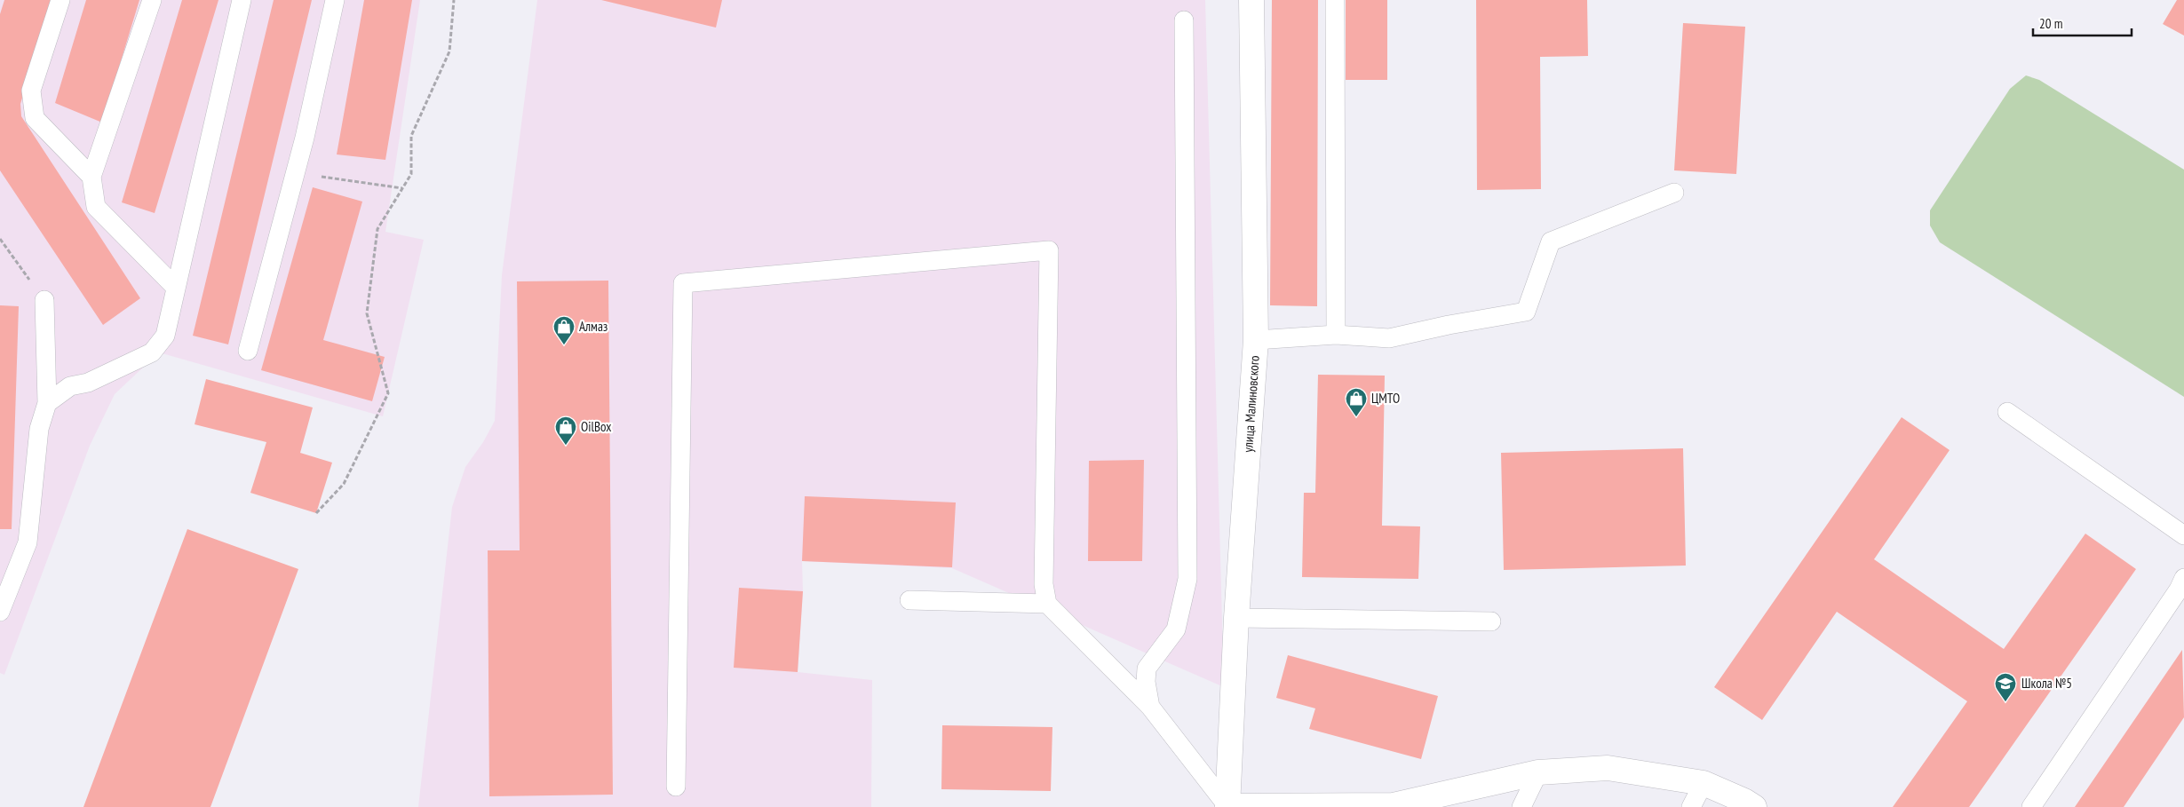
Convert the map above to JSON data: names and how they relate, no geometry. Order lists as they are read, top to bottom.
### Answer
{
  "streets": {
    "street": ["улица Малиновского"]
  },
  "places": {
    "shop": ["Алмаз", "ЦМТО", "OilBox"],
    "school or university": ["Школа №5"]
  },
  "scale_bar": "20 m"
}
